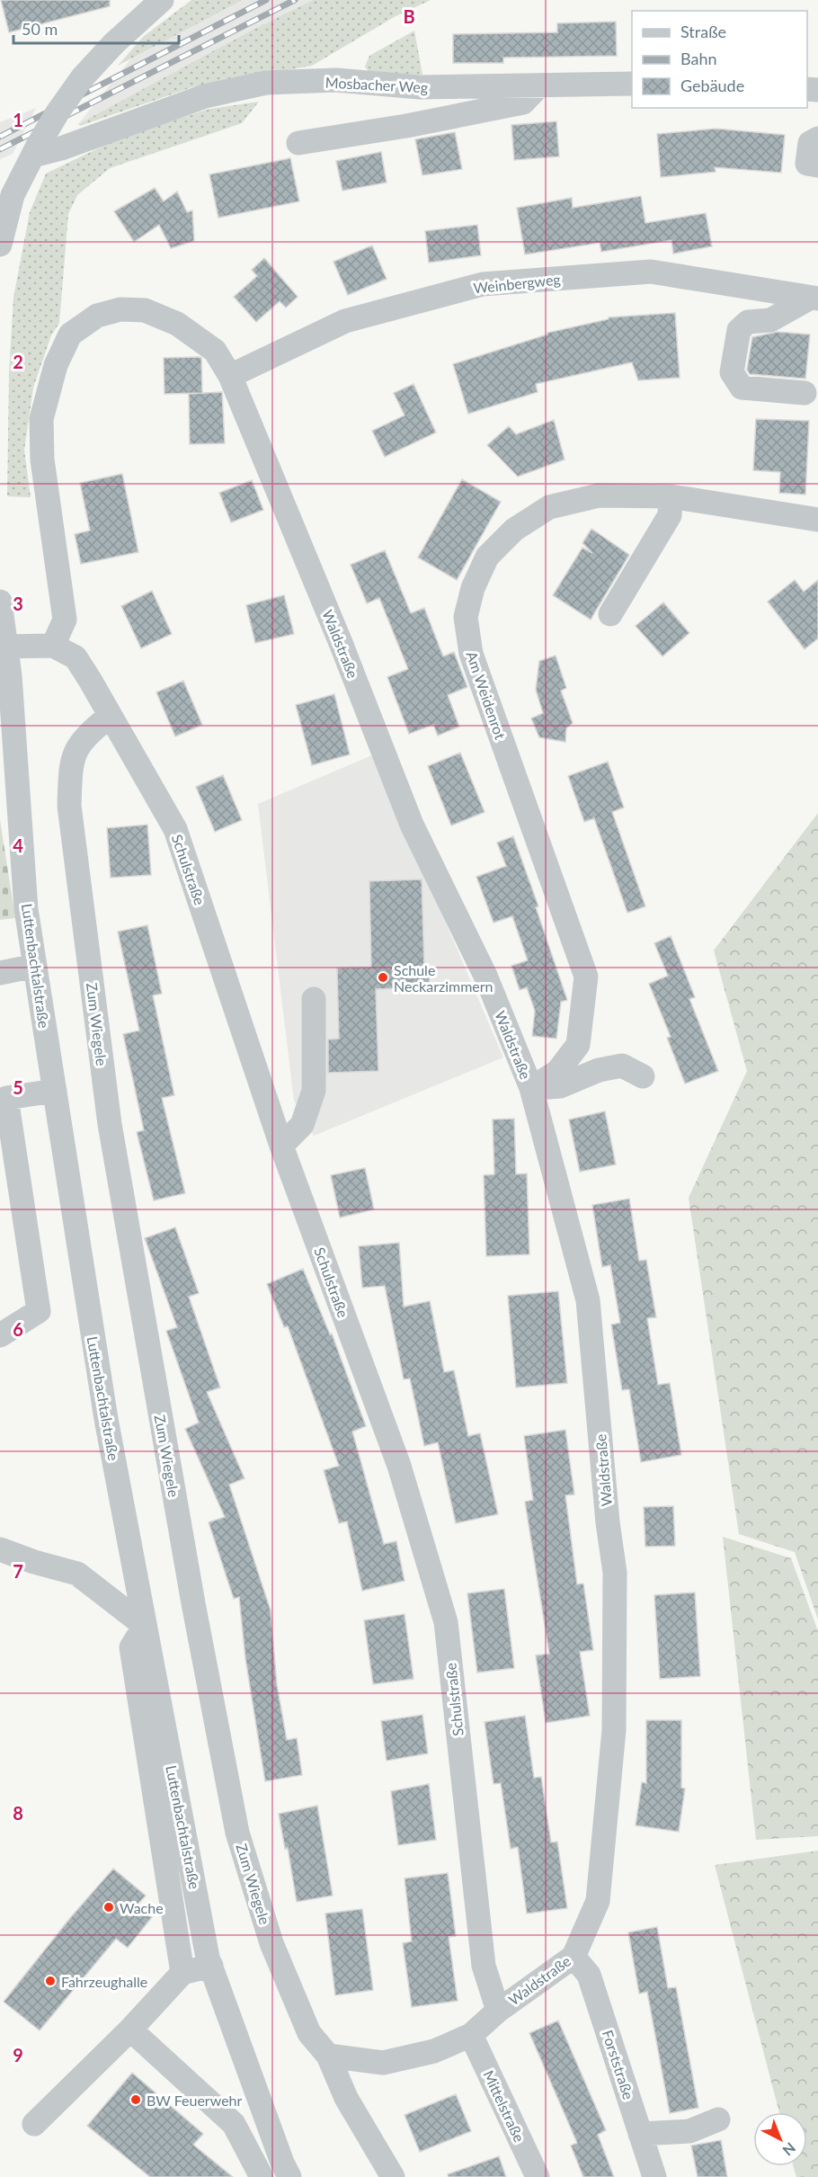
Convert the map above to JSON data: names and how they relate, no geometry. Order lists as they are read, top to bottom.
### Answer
{
  "streets": {
    "street": [
      "Mosbacher Weg",
      "Weinbergweg",
      "Waldstraße",
      "Am Weidenrot",
      "Schulstraße",
      "Luttenbachtalstraße",
      "Zum Wiegele",
      "Forststraße",
      "Mittelstraße"
    ]
  },
  "crossings": [
    ["Weinbergweg", "Waldstraße"],
    ["Waldstraße", "Am Weidenrot"],
    ["Waldstraße", "Schulstraße"],
    ["Waldstraße", "Zum Wiegele"],
    ["Waldstraße", "Forststraße"],
    ["Waldstraße", "Mittelstraße"],
    ["Schulstraße", "Zum Wiegele"]
  ],
  "places": [
    "Schule Neckarzimmern",
    "Wache",
    "Fahrzeughalle",
    "BW Feuerwehr"
  ],
  "legend": ["Straße", "Bahn", "Gebäude"],
  "scale_bar": "50 m",
  "north": "bottom right",
  "grid": {
    "columns": ["B"],
    "rows": [
      "1",
      "2",
      "3",
      "4",
      "5",
      "6",
      "7",
      "8",
      "9"
    ]
  }
}
